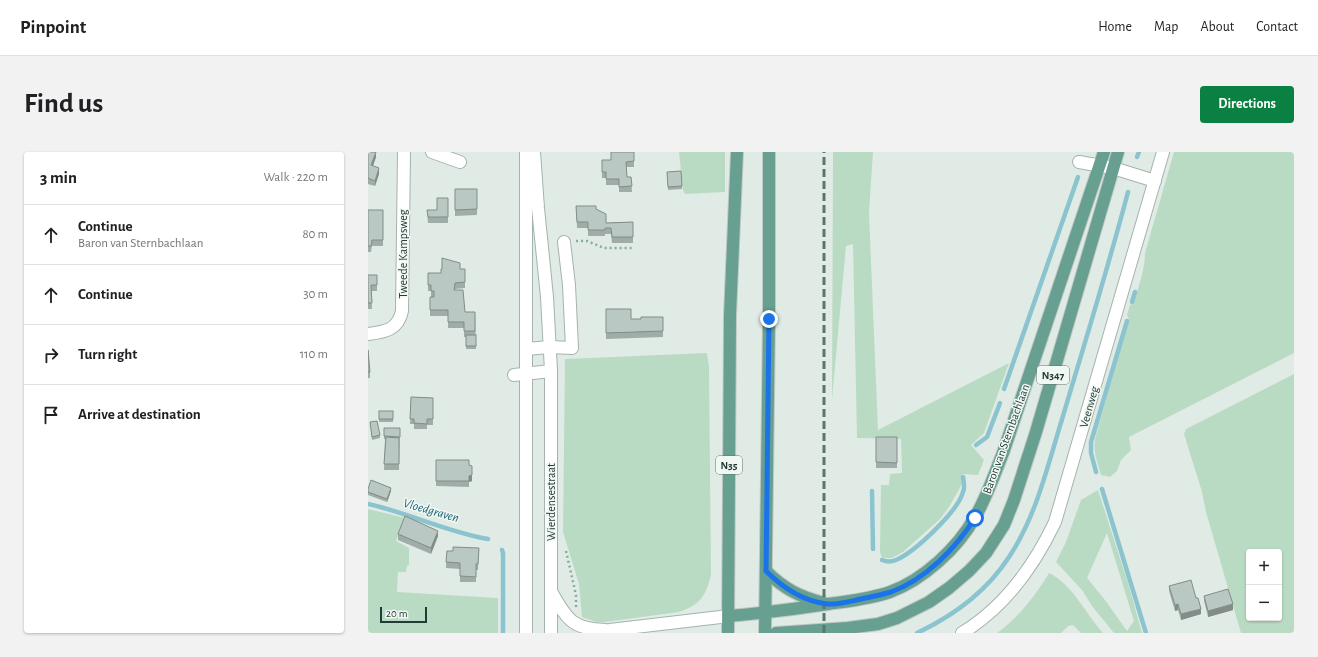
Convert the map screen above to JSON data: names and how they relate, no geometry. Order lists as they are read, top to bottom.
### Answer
{
  "streets": {
    "main road": ["N347", "Baron van Sternbachlaan", "N35"],
    "street": ["Tweede Kampsweg", "Veenweg", "Wierdensestraat"]
  },
  "crossings": [
    ["Baron van Sternbachlaan", "N35"]
  ],
  "water": ["Vloedgraven"],
  "scale_bar": "20 m",
  "page": {
    "header": "Pinpoint",
    "nav": [
      "Home",
      "Map",
      "About",
      "Contact"
    ],
    "buttons": "Directions",
    "title": "Find us",
    "heading": ["3 min", "Walk · 220 m"],
    "list": [
      ["Continue", "Baron van Sternbachlaan", "80 m"],
      ["Continue", "30 m"],
      ["Turn right", "110 m"],
      "Arrive at destination"
    ],
    "map_buttons": ["+", "−"],
    "scale": "20 m"
  }
}
